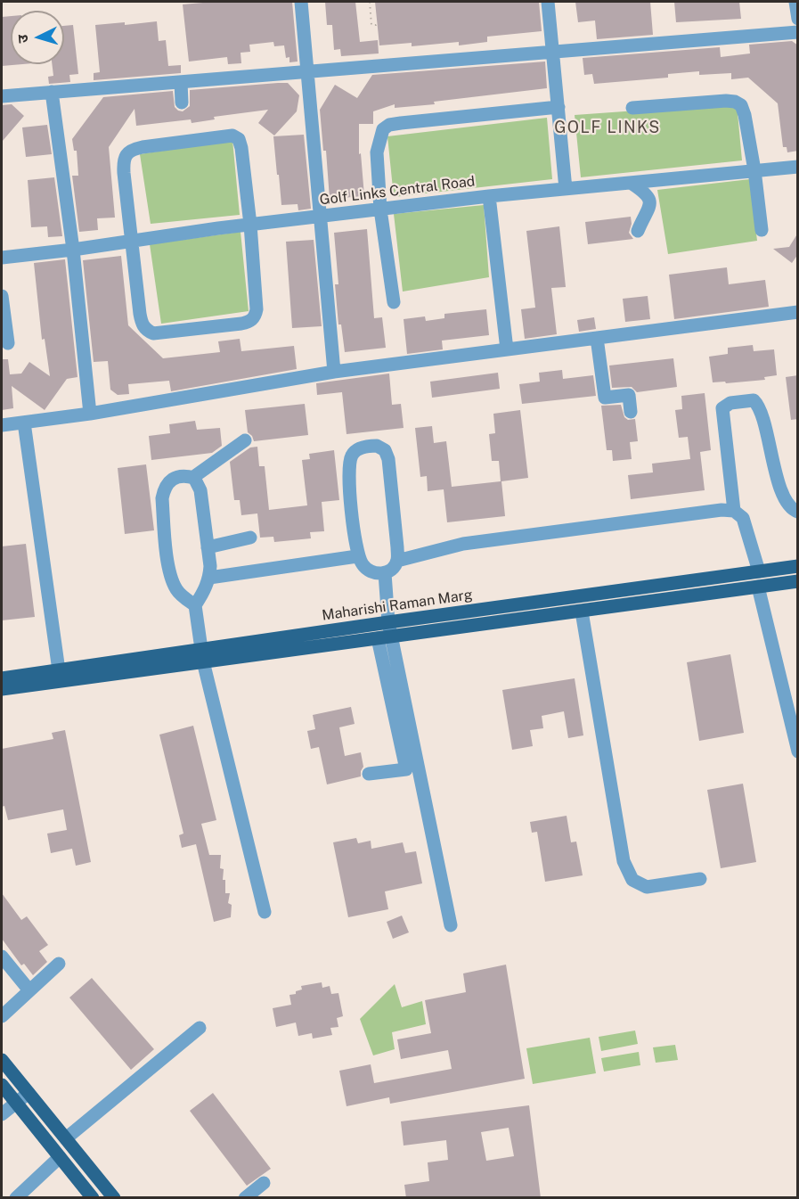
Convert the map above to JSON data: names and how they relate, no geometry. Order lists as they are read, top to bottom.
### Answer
{
  "streets": {
    "main road": ["Maharishi Raman Marg"],
    "street": ["Golf Links Central Road"]
  },
  "districts": ["GOLF LINKS"],
  "north": "left"
}
